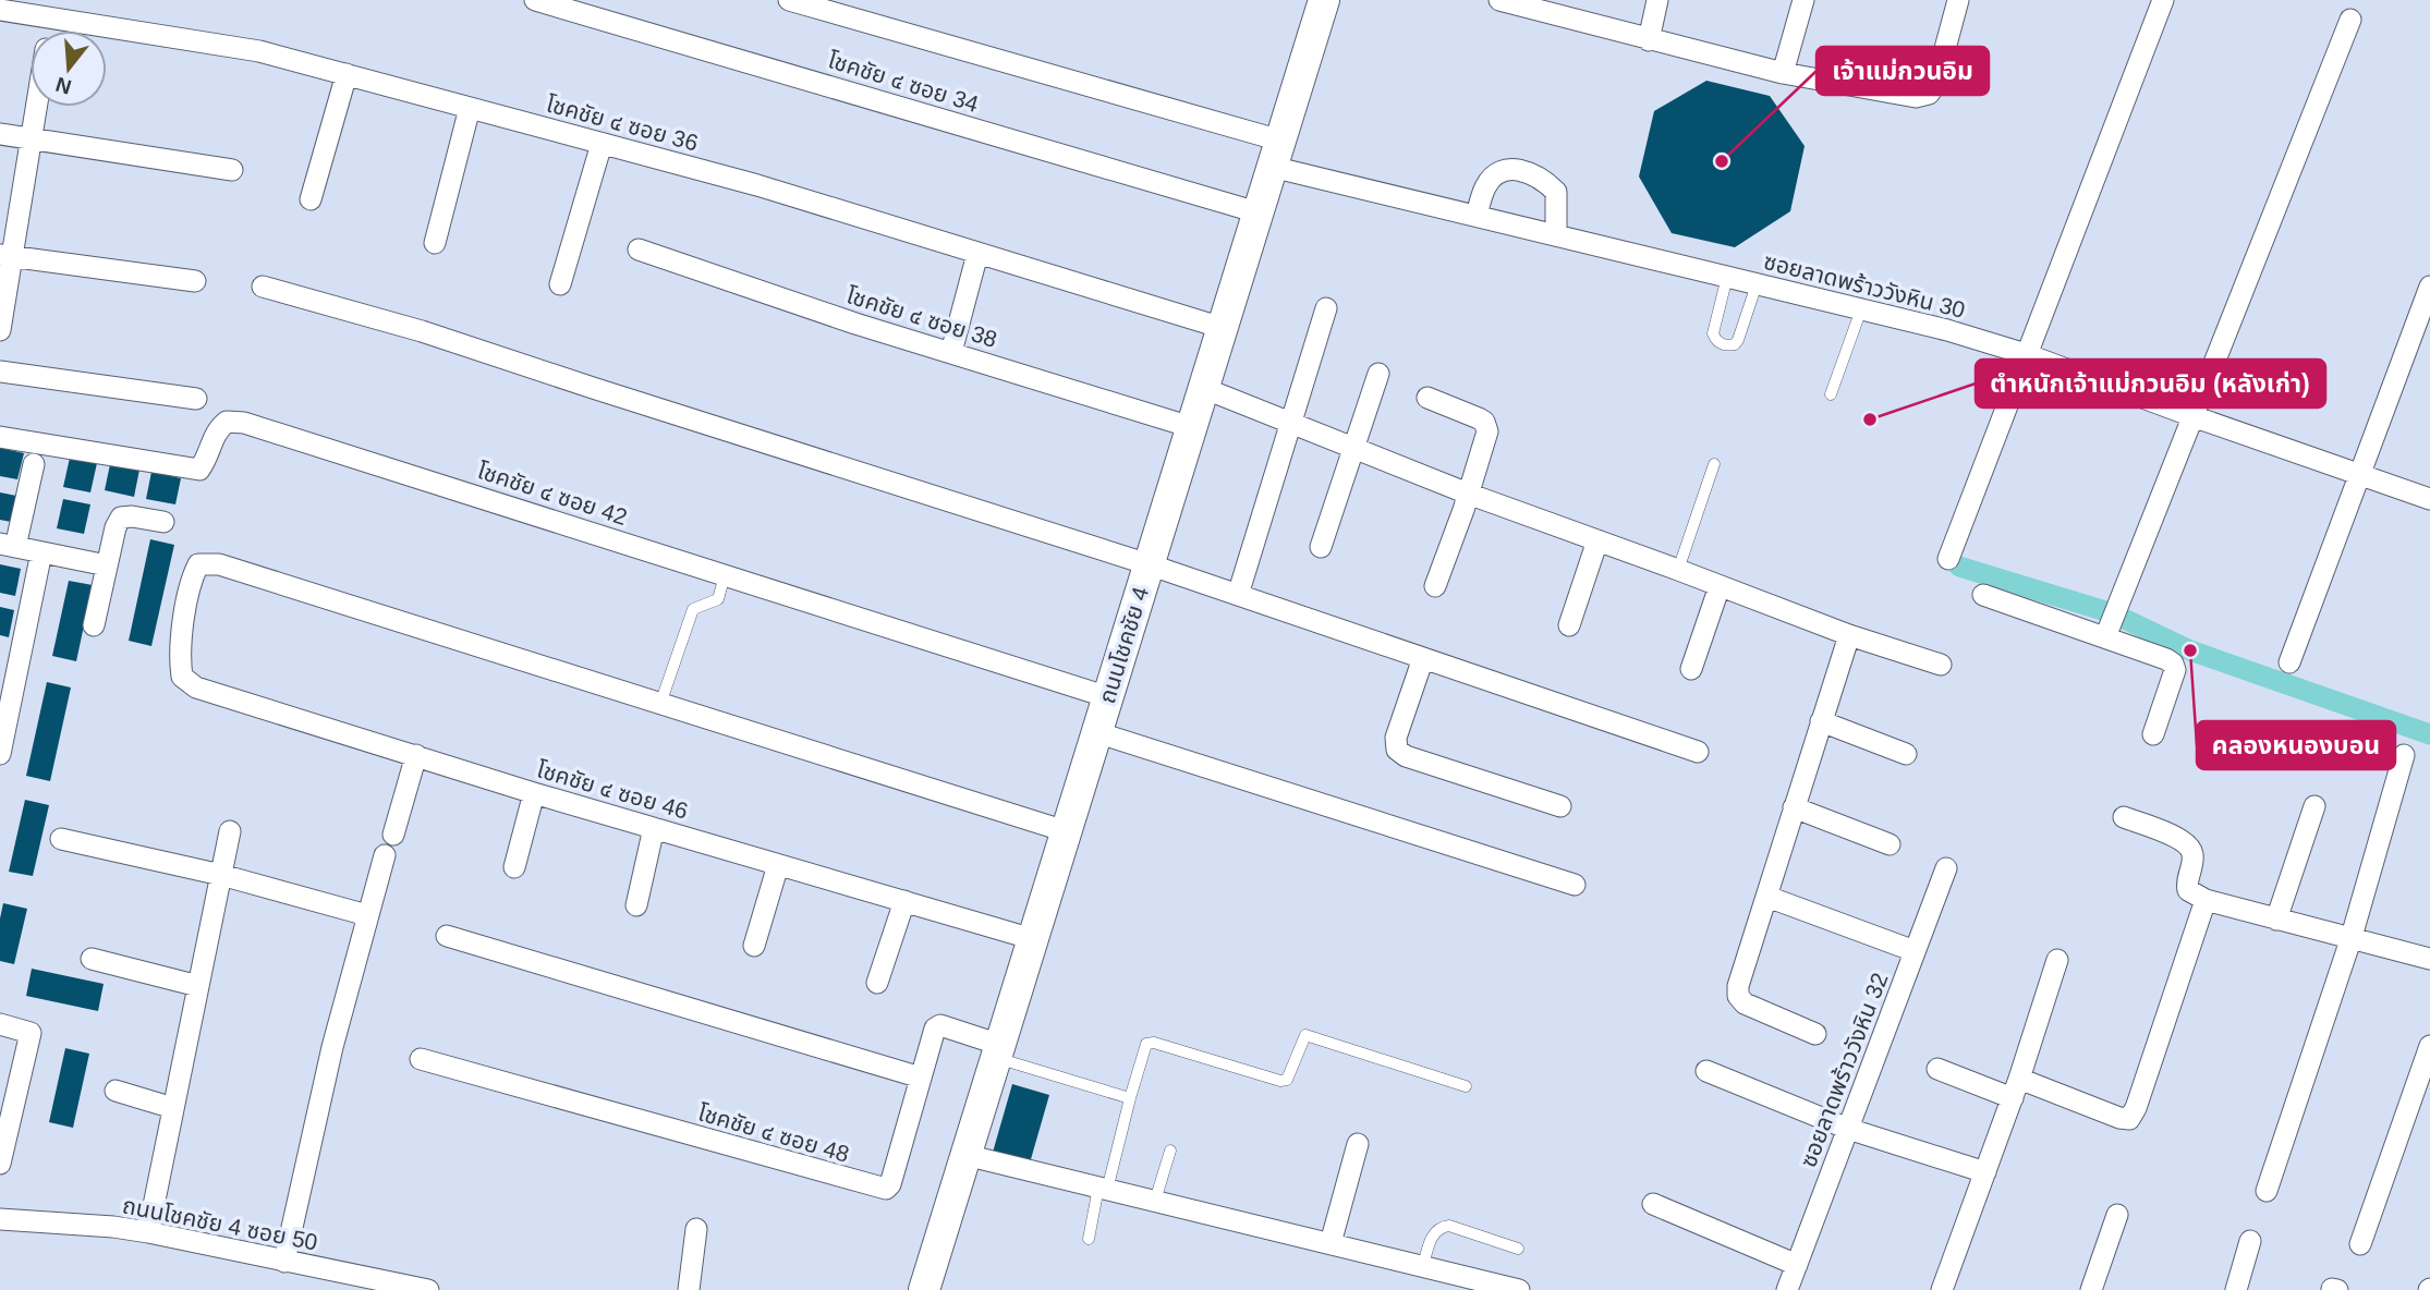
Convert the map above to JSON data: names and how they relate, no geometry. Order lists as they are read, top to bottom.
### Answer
{
  "streets": {
    "street": [
      "โชคชัย ๔ ซอย 34",
      "โชคชัย ๔ ซอย 36",
      "ซอยลาดพร้าววังหิน 30",
      "โชคชัย ๔ ซอย 38",
      "โชคชัย ๔ ซอย 42",
      "ถนนโชคชัย 4",
      "โชคชัย ๔ ซอย 46",
      "ซอยลาดพร้าววังหิน 32",
      "โชคชัย ๔ ซอย 48",
      "ถนนโชคชัย 4 ซอย 50"
    ]
  },
  "crossings": [
    ["โชคชัย ๔ ซอย 34", "ถนนโชคชัย 4"],
    ["โชคชัย ๔ ซอย 36", "ถนนโชคชัย 4"],
    ["ซอยลาดพร้าววังหิน 30", "ถนนโชคชัย 4"],
    ["โชคชัย ๔ ซอย 38", "ถนนโชคชัย 4"],
    ["โชคชัย ๔ ซอย 42", "ถนนโชคชัย 4"],
    ["ถนนโชคชัย 4", "โชคชัย ๔ ซอย 46"],
    ["ถนนโชคชัย 4", "โชคชัย ๔ ซอย 48"]
  ],
  "places": ["เจ้าแม่กวนอิม", "ตำหนักเจ้าแม่กวนอิม (หลังเก่า)", "คลองหนองบอน"],
  "north": "bottom"
}
